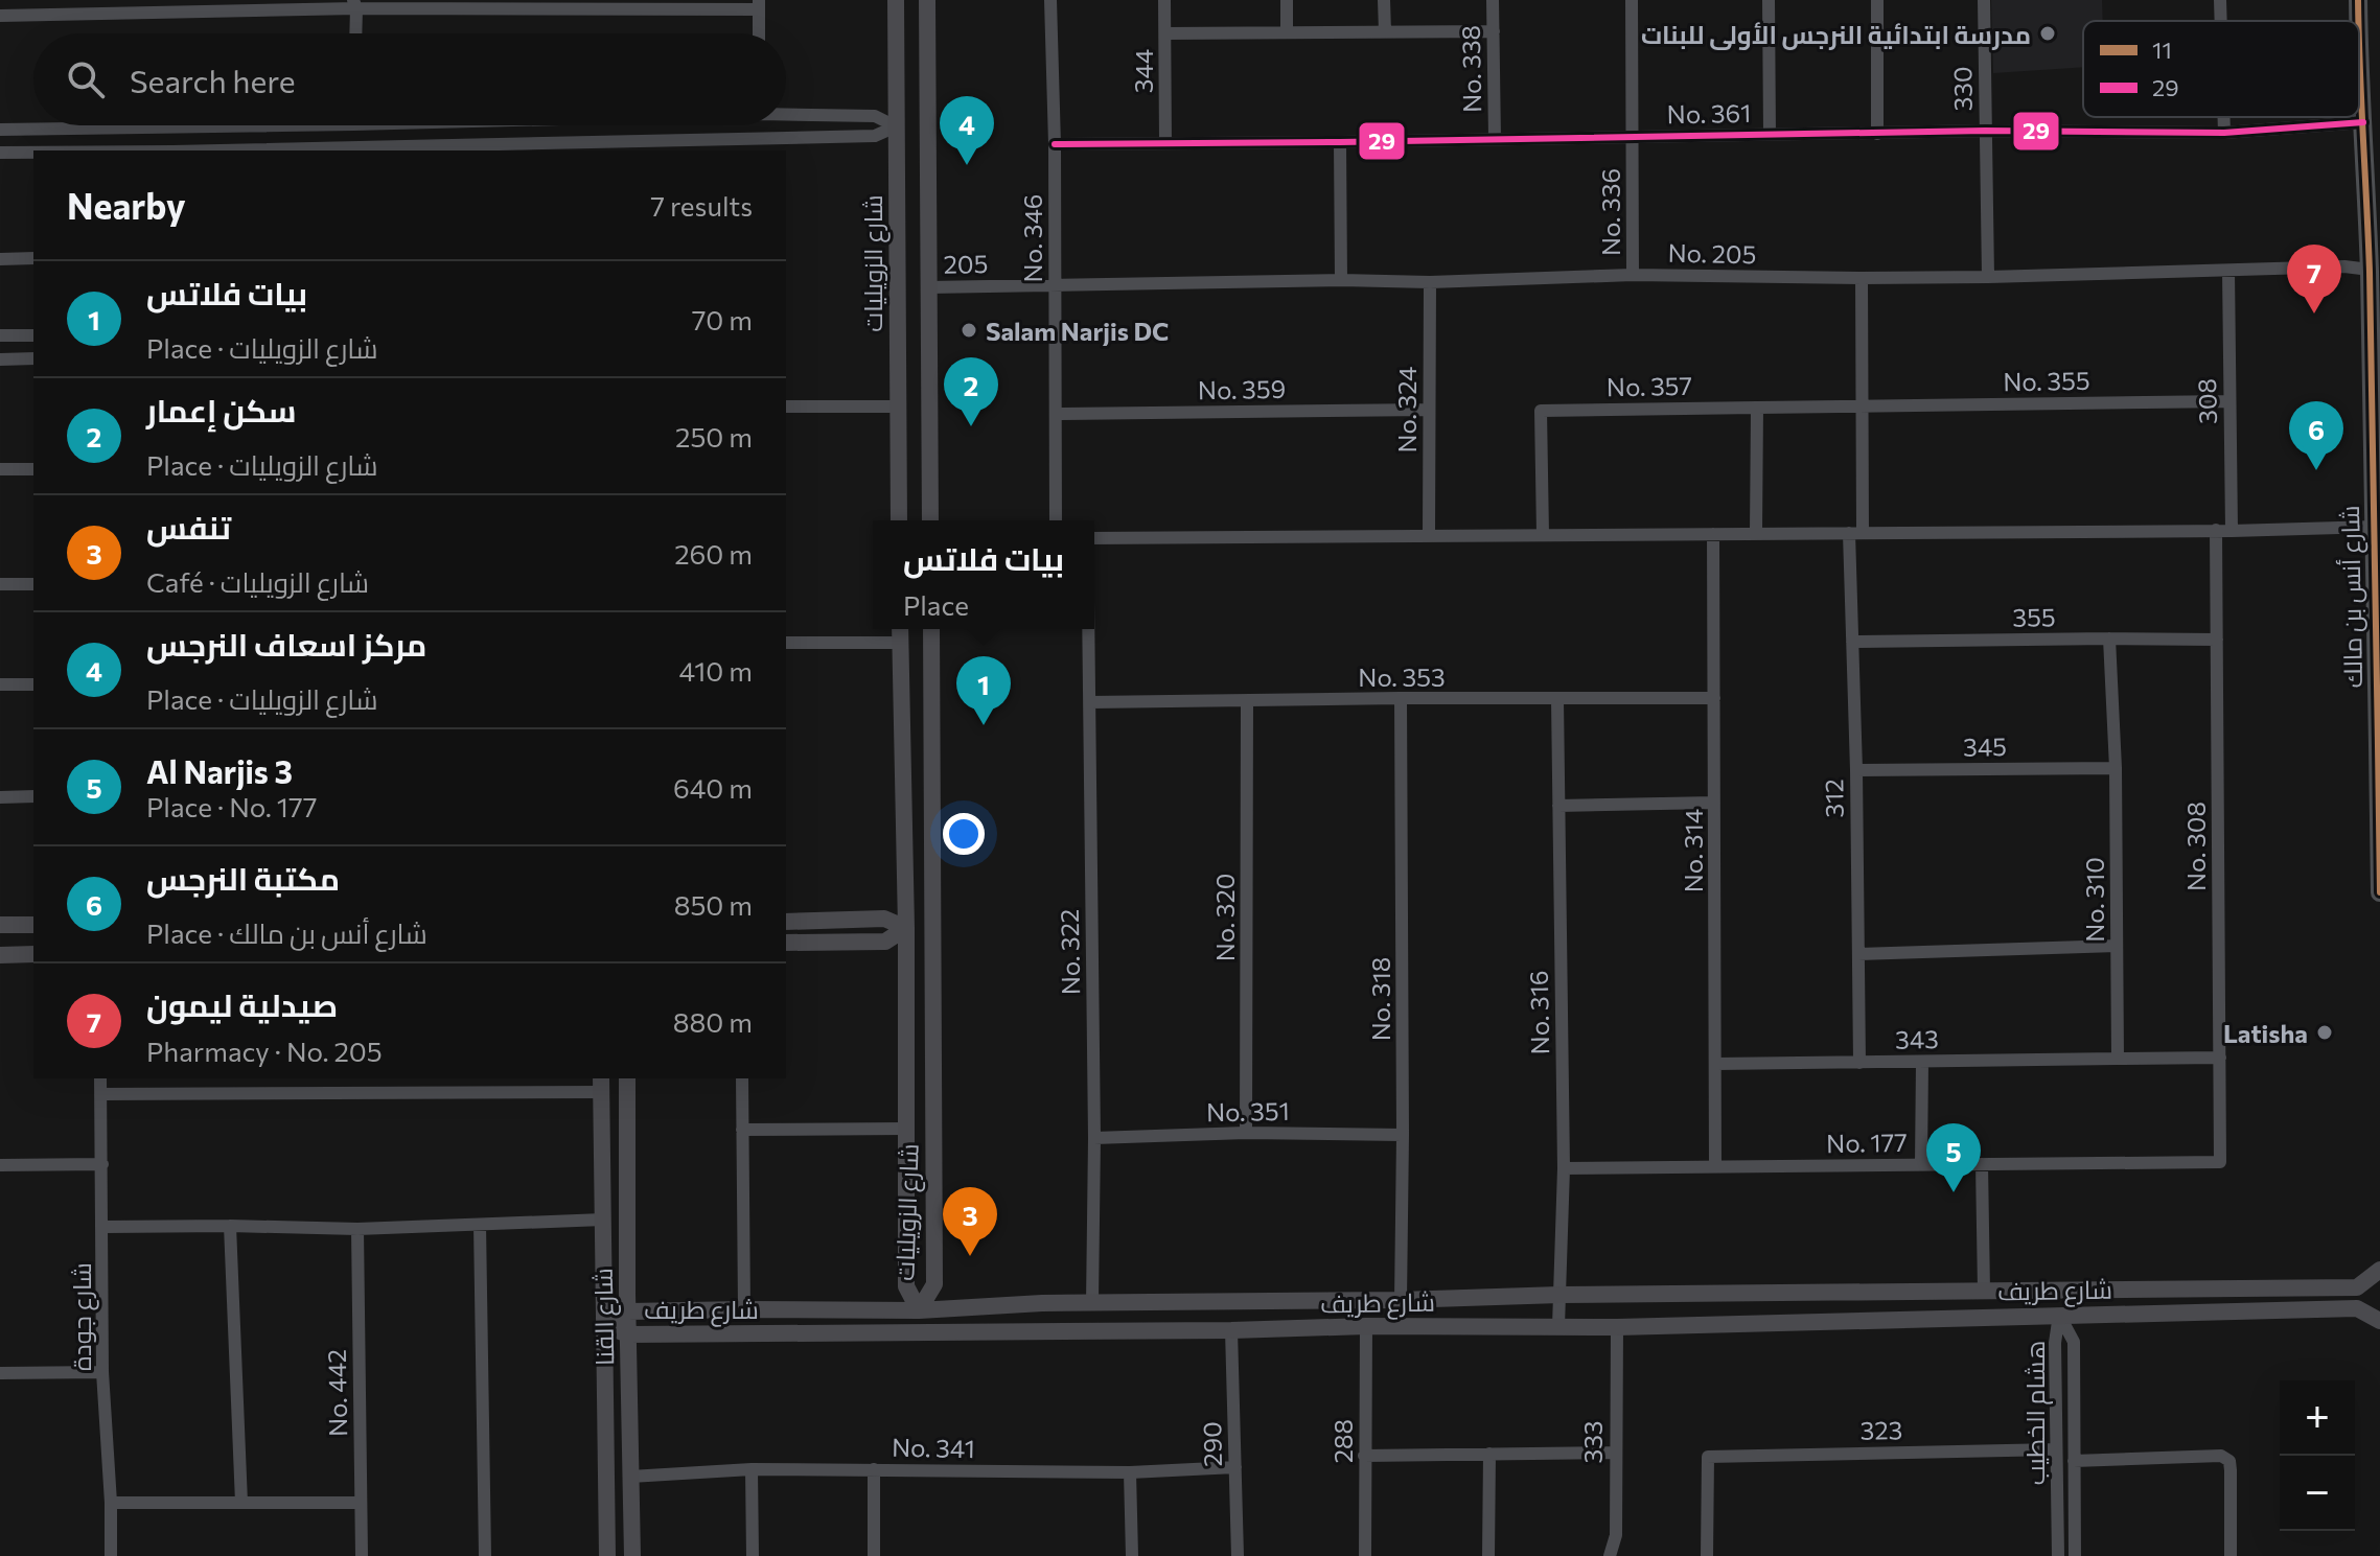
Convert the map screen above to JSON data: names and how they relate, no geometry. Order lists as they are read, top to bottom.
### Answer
{
  "streets": {
    "main road": ["شارع أنس بن مالك"],
    "street": [
      "No. 338",
      "344",
      "330",
      "No. 361",
      "No. 336",
      "No. 346",
      "No. 205",
      "شارع الزويليات",
      "205",
      "No. 355",
      "No. 357",
      "No. 359",
      "308",
      "No. 324",
      "355",
      "No. 353",
      "345",
      "312",
      "No. 308",
      "No. 314",
      "No. 310",
      "No. 320",
      "No. 322",
      "No. 318",
      "No. 316",
      "343",
      "No. 351",
      "No. 177",
      "شارع طريف",
      "شارع جودة",
      "شارع القنا",
      "No. 442",
      "هشام الخطيب",
      "323",
      "288",
      "333",
      "290",
      "No. 341"
    ]
  },
  "crossings": [
    ["No. 338", "No. 361"],
    ["344", "No. 361"],
    ["330", "No. 361"],
    ["330", "No. 205"],
    ["No. 361", "No. 336"],
    ["No. 361", "No. 346"],
    ["No. 361", "شارع أنس بن مالك"],
    ["No. 336", "No. 205"],
    ["No. 346", "No. 205"],
    ["No. 346", "205"],
    ["No. 346", "No. 359"],
    ["No. 205", "205"],
    ["No. 205", "308"],
    ["No. 205", "No. 324"],
    ["No. 205", "شارع أنس بن مالك"],
    ["No. 205", "312"],
    ["شارع الزويليات", "شارع طريف"],
    ["No. 355", "No. 357"],
    ["No. 355", "308"],
    ["No. 355", "312"],
    ["No. 359", "No. 324"],
    ["355", "312"],
    ["355", "No. 308"],
    ["355", "No. 310"],
    ["No. 353", "No. 314"],
    ["No. 353", "No. 320"],
    ["No. 353", "No. 322"],
    ["No. 353", "No. 318"],
    ["No. 353", "No. 316"],
    ["345", "312"],
    ["345", "No. 310"],
    ["312", "343"],
    ["No. 308", "No. 177"],
    ["No. 314", "343"],
    ["No. 314", "No. 177"],
    ["No. 310", "343"],
    ["No. 320", "No. 351"],
    ["No. 322", "No. 351"],
    ["No. 322", "شارع طريف"],
    ["No. 318", "No. 351"],
    ["No. 318", "شارع طريف"],
    ["No. 316", "No. 177"],
    ["No. 316", "شارع طريف"],
    ["شارع طريف", "شارع القنا"],
    ["شارع طريف", "هشام الخطيب"],
    ["شارع طريف", "288"],
    ["شارع طريف", "333"],
    ["شارع طريف", "290"],
    ["شارع القنا", "No. 341"],
    ["هشام الخطيب", "323"],
    ["290", "No. 341"]
  ],
  "places": ["مدرسة ابتدائية النرجس الأولى للبنات", "Salam Narjis DC", "Latisha"],
  "lines": ["transit line 11", "transit line 29"],
  "legend": ["11", "29"],
  "page": {
    "search": "Search here",
    "pins": [
      "4",
      "7",
      "2",
      "6",
      "1",
      "5",
      "3"
    ],
    "heading": ["Nearby", "7 results"],
    "list": [
      {
        "mark": "1",
        "name": "بيات فلاتس",
        "note": "Place · شارع الزويليات",
        "value": "70 m"
      },
      {
        "mark": "2",
        "name": "سكن إعمار",
        "note": "Place · شارع الزويليات",
        "value": "250 m"
      },
      {
        "mark": "3",
        "name": "تنفس",
        "note": "Café · شارع الزويليات",
        "value": "260 m"
      },
      {
        "mark": "4",
        "name": "مركز اسعاف النرجس",
        "note": "Place · شارع الزويليات",
        "value": "410 m"
      },
      {
        "mark": "5",
        "name": "Al Narjis 3",
        "note": "Place · No. 177",
        "value": "640 m"
      },
      {
        "mark": "6",
        "name": "مكتبة النرجس",
        "note": "Place · شارع أنس بن مالك",
        "value": "850 m"
      },
      {
        "mark": "7",
        "name": "صيدلية ليمون",
        "note": "Pharmacy · No. 205",
        "value": "880 m"
      }
    ],
    "popup": ["بيات فلاتس", "Place"],
    "map_buttons": ["+", "−"]
  }
}
